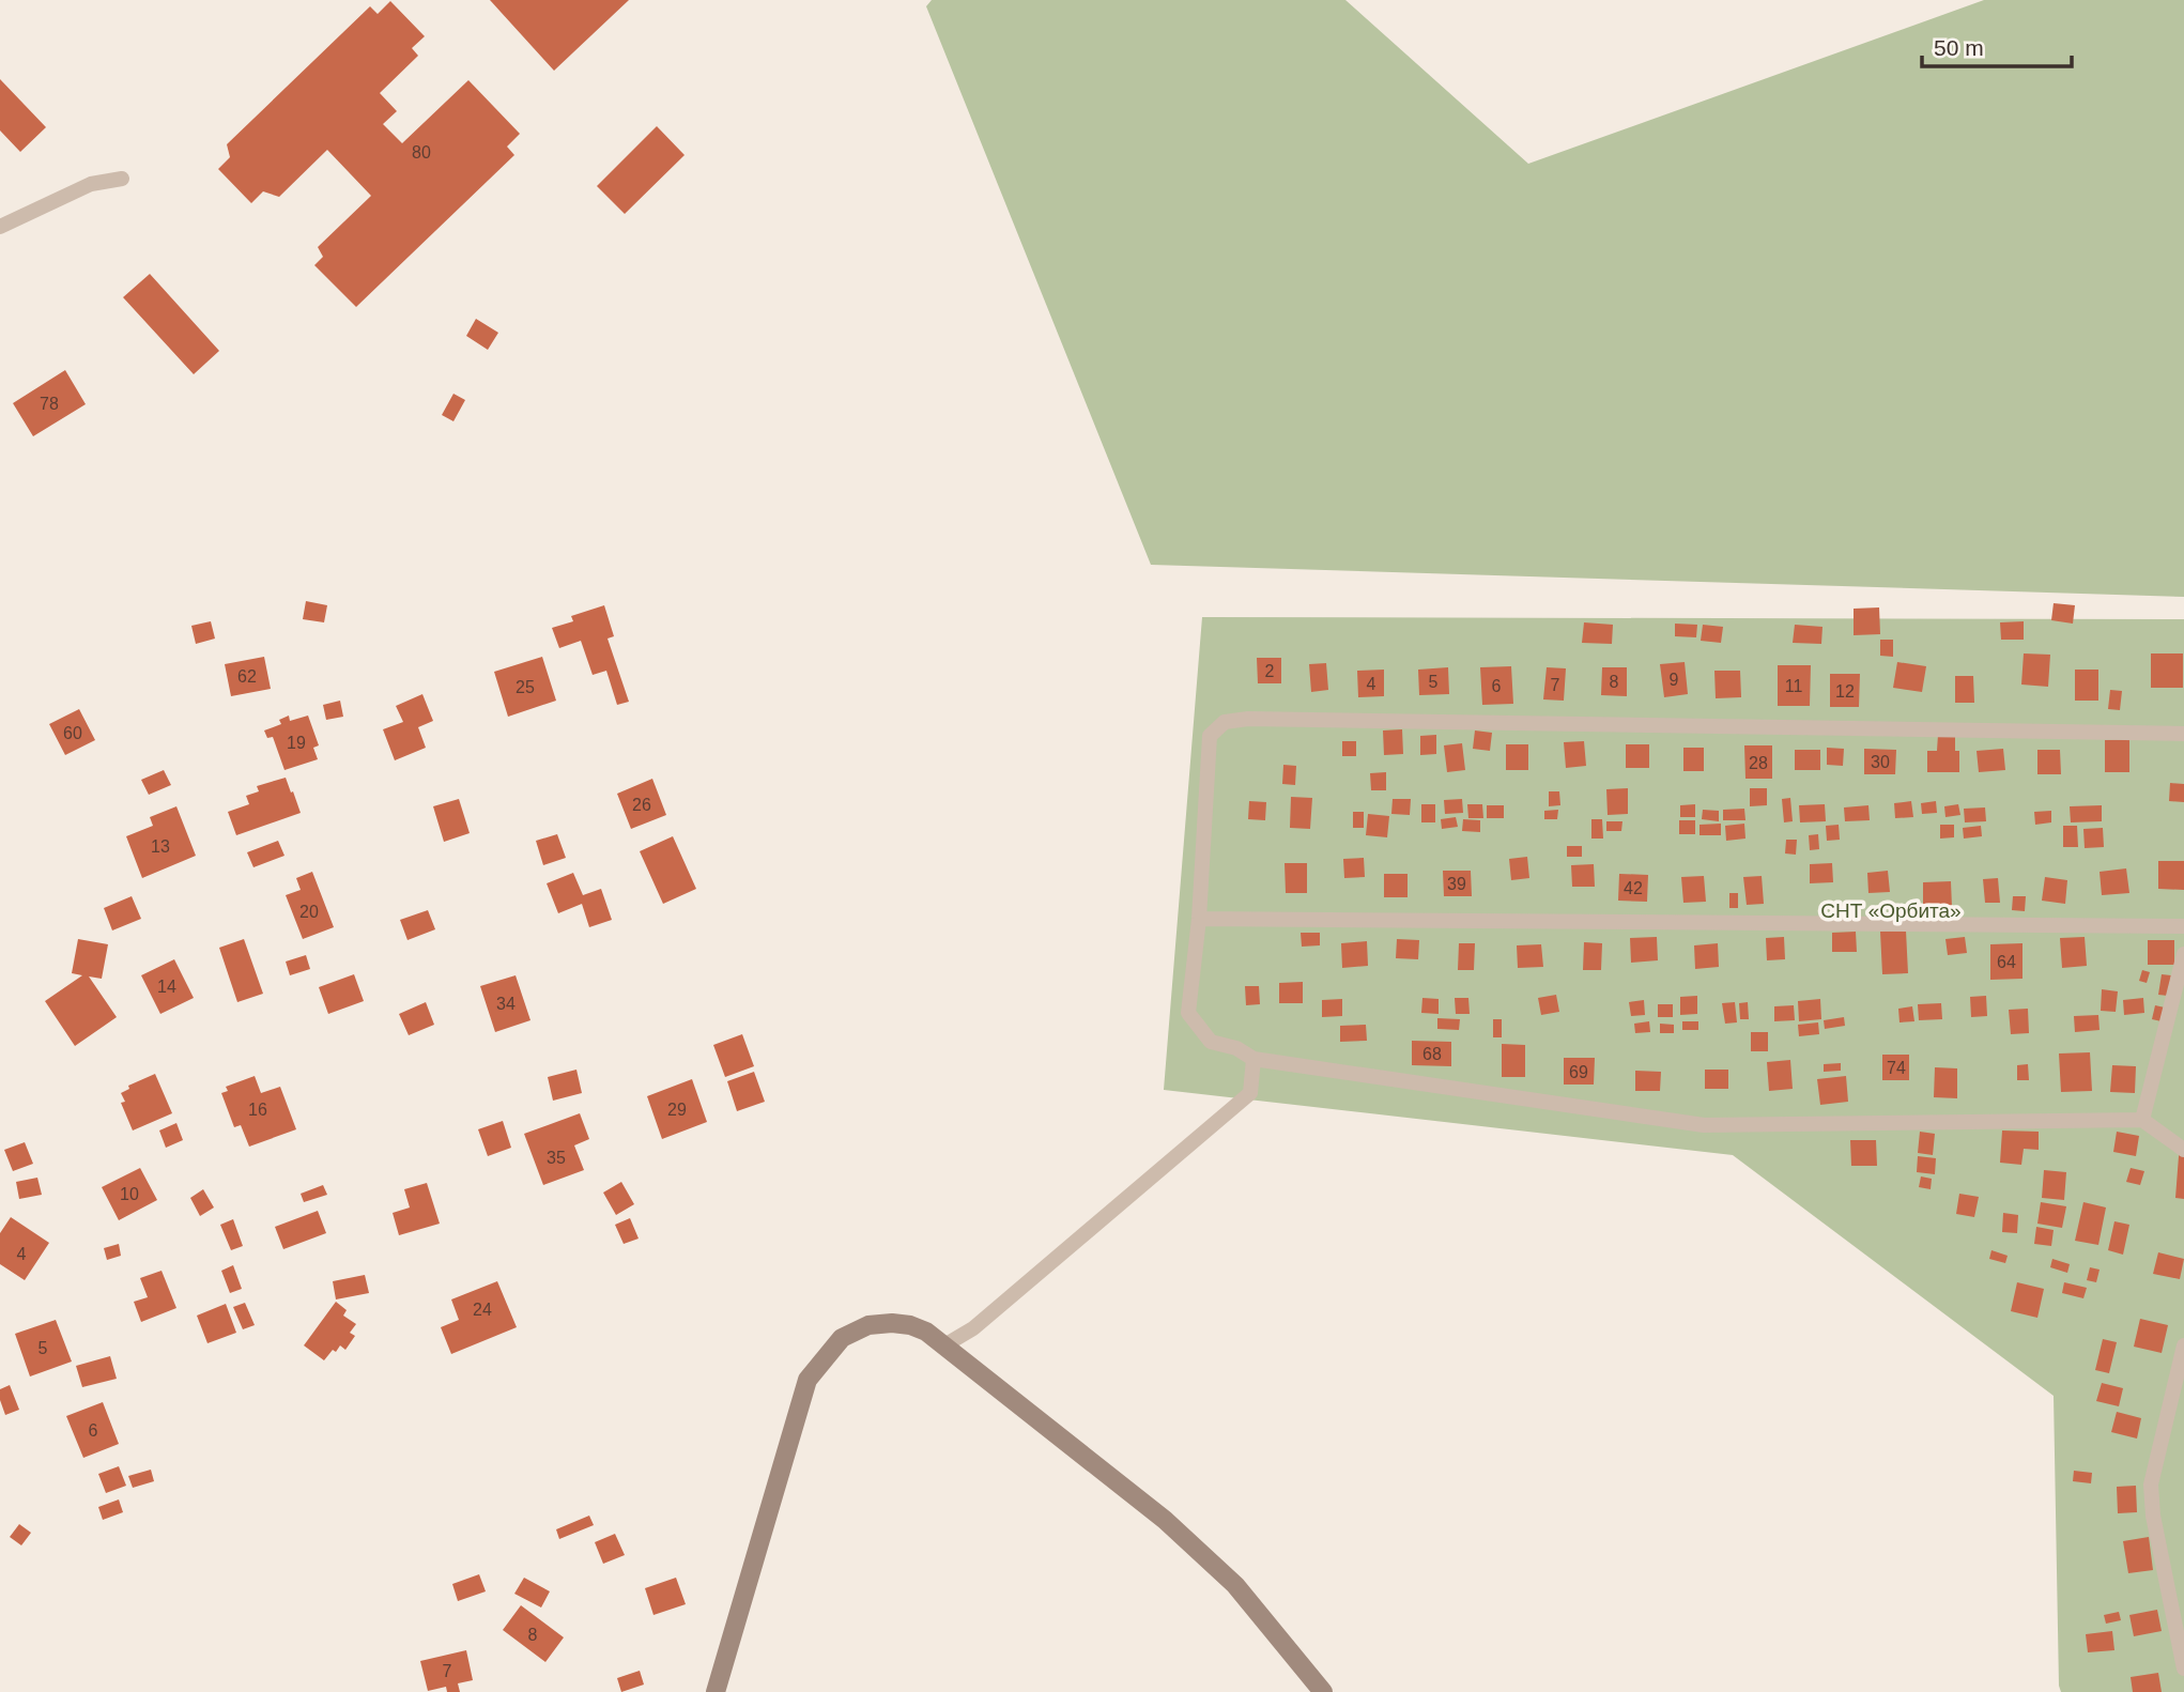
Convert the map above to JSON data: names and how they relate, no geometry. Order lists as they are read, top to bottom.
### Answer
{
  "parks": ["СНТ «Орбита»"],
  "house_numbers": [
    "80",
    "78",
    "2",
    "62",
    "9",
    "5",
    "8",
    "4",
    "7",
    "6",
    "11",
    "25",
    "12",
    "60",
    "19",
    "30",
    "28",
    "26",
    "13",
    "39",
    "42",
    "20",
    "64",
    "14",
    "34",
    "68",
    "74",
    "69",
    "16",
    "29",
    "35",
    "10",
    "4",
    "24",
    "5",
    "6",
    "8",
    "7"
  ],
  "scale_bar": "50 m"
}
